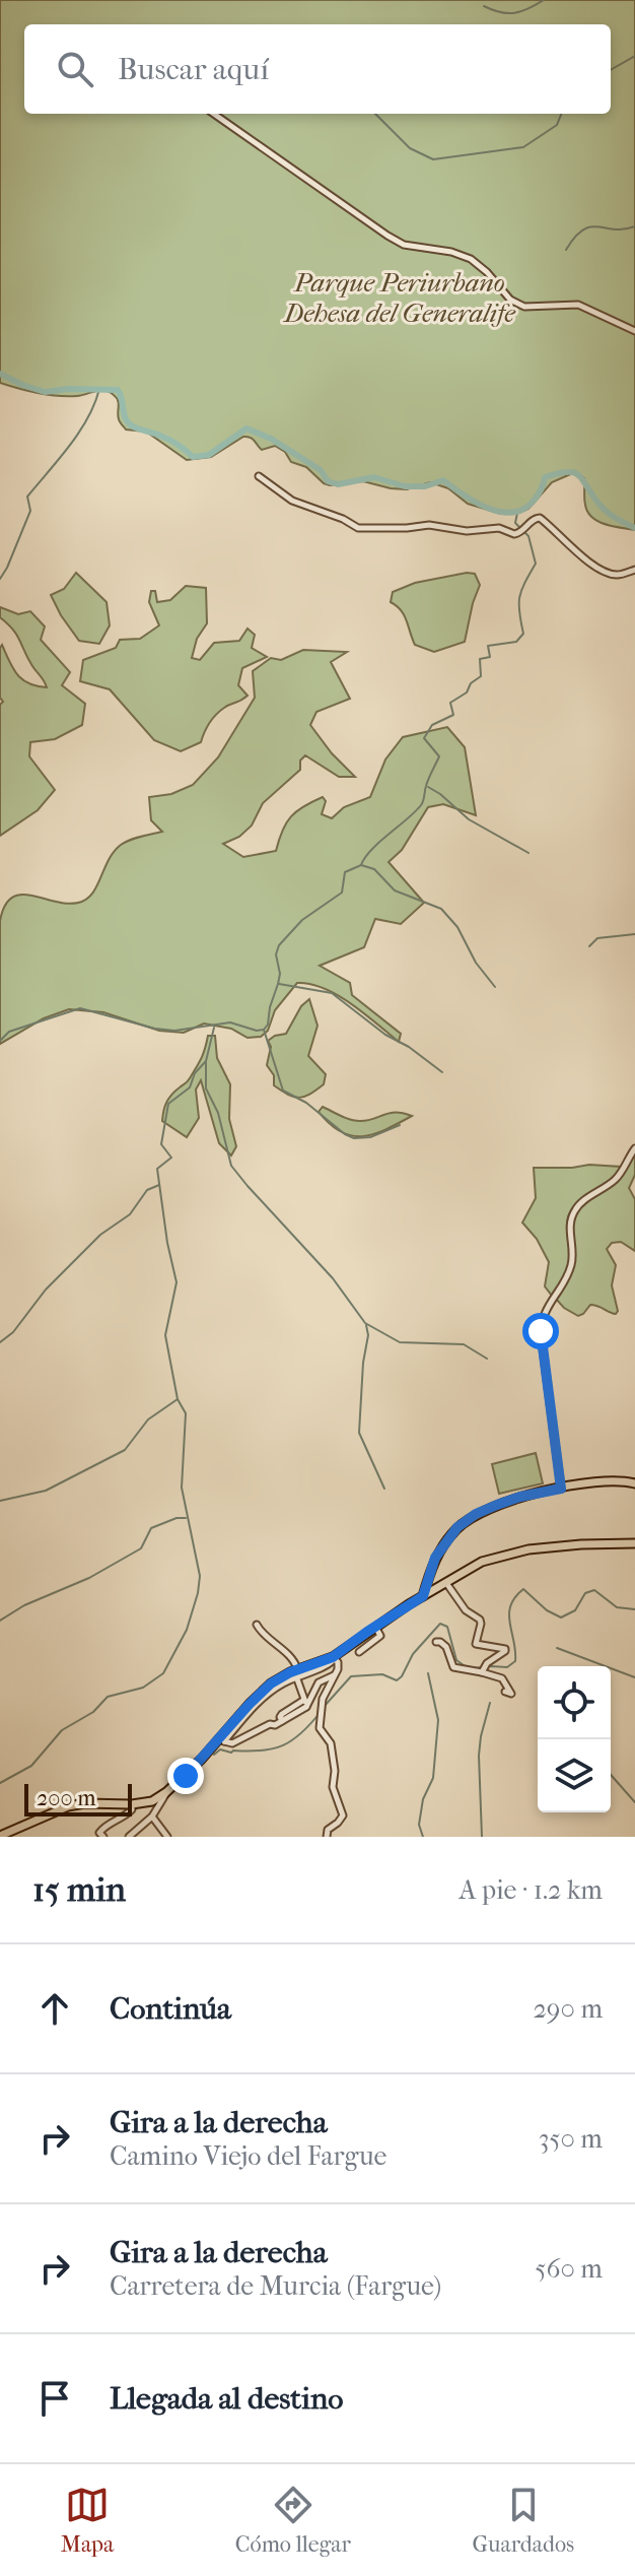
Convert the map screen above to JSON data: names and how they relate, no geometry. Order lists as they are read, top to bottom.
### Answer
{
  "parks": ["Parque Periurbano Dehesa del Generalife"],
  "scale_bar": "200 m",
  "page": {
    "search": "Buscar aquí",
    "scale": "200 m",
    "heading": ["15 min", "A pie · 1.2 km"],
    "list": [
      ["Continúa", "290 m"],
      ["Gira a la derecha", "Camino Viejo del Fargue", "350 m"],
      ["Gira a la derecha", "Carretera de Murcia (Fargue)", "560 m"],
      "Llegada al destino"
    ],
    "nav": ["Mapa", "Cómo llegar", "Guardados"]
  }
}
